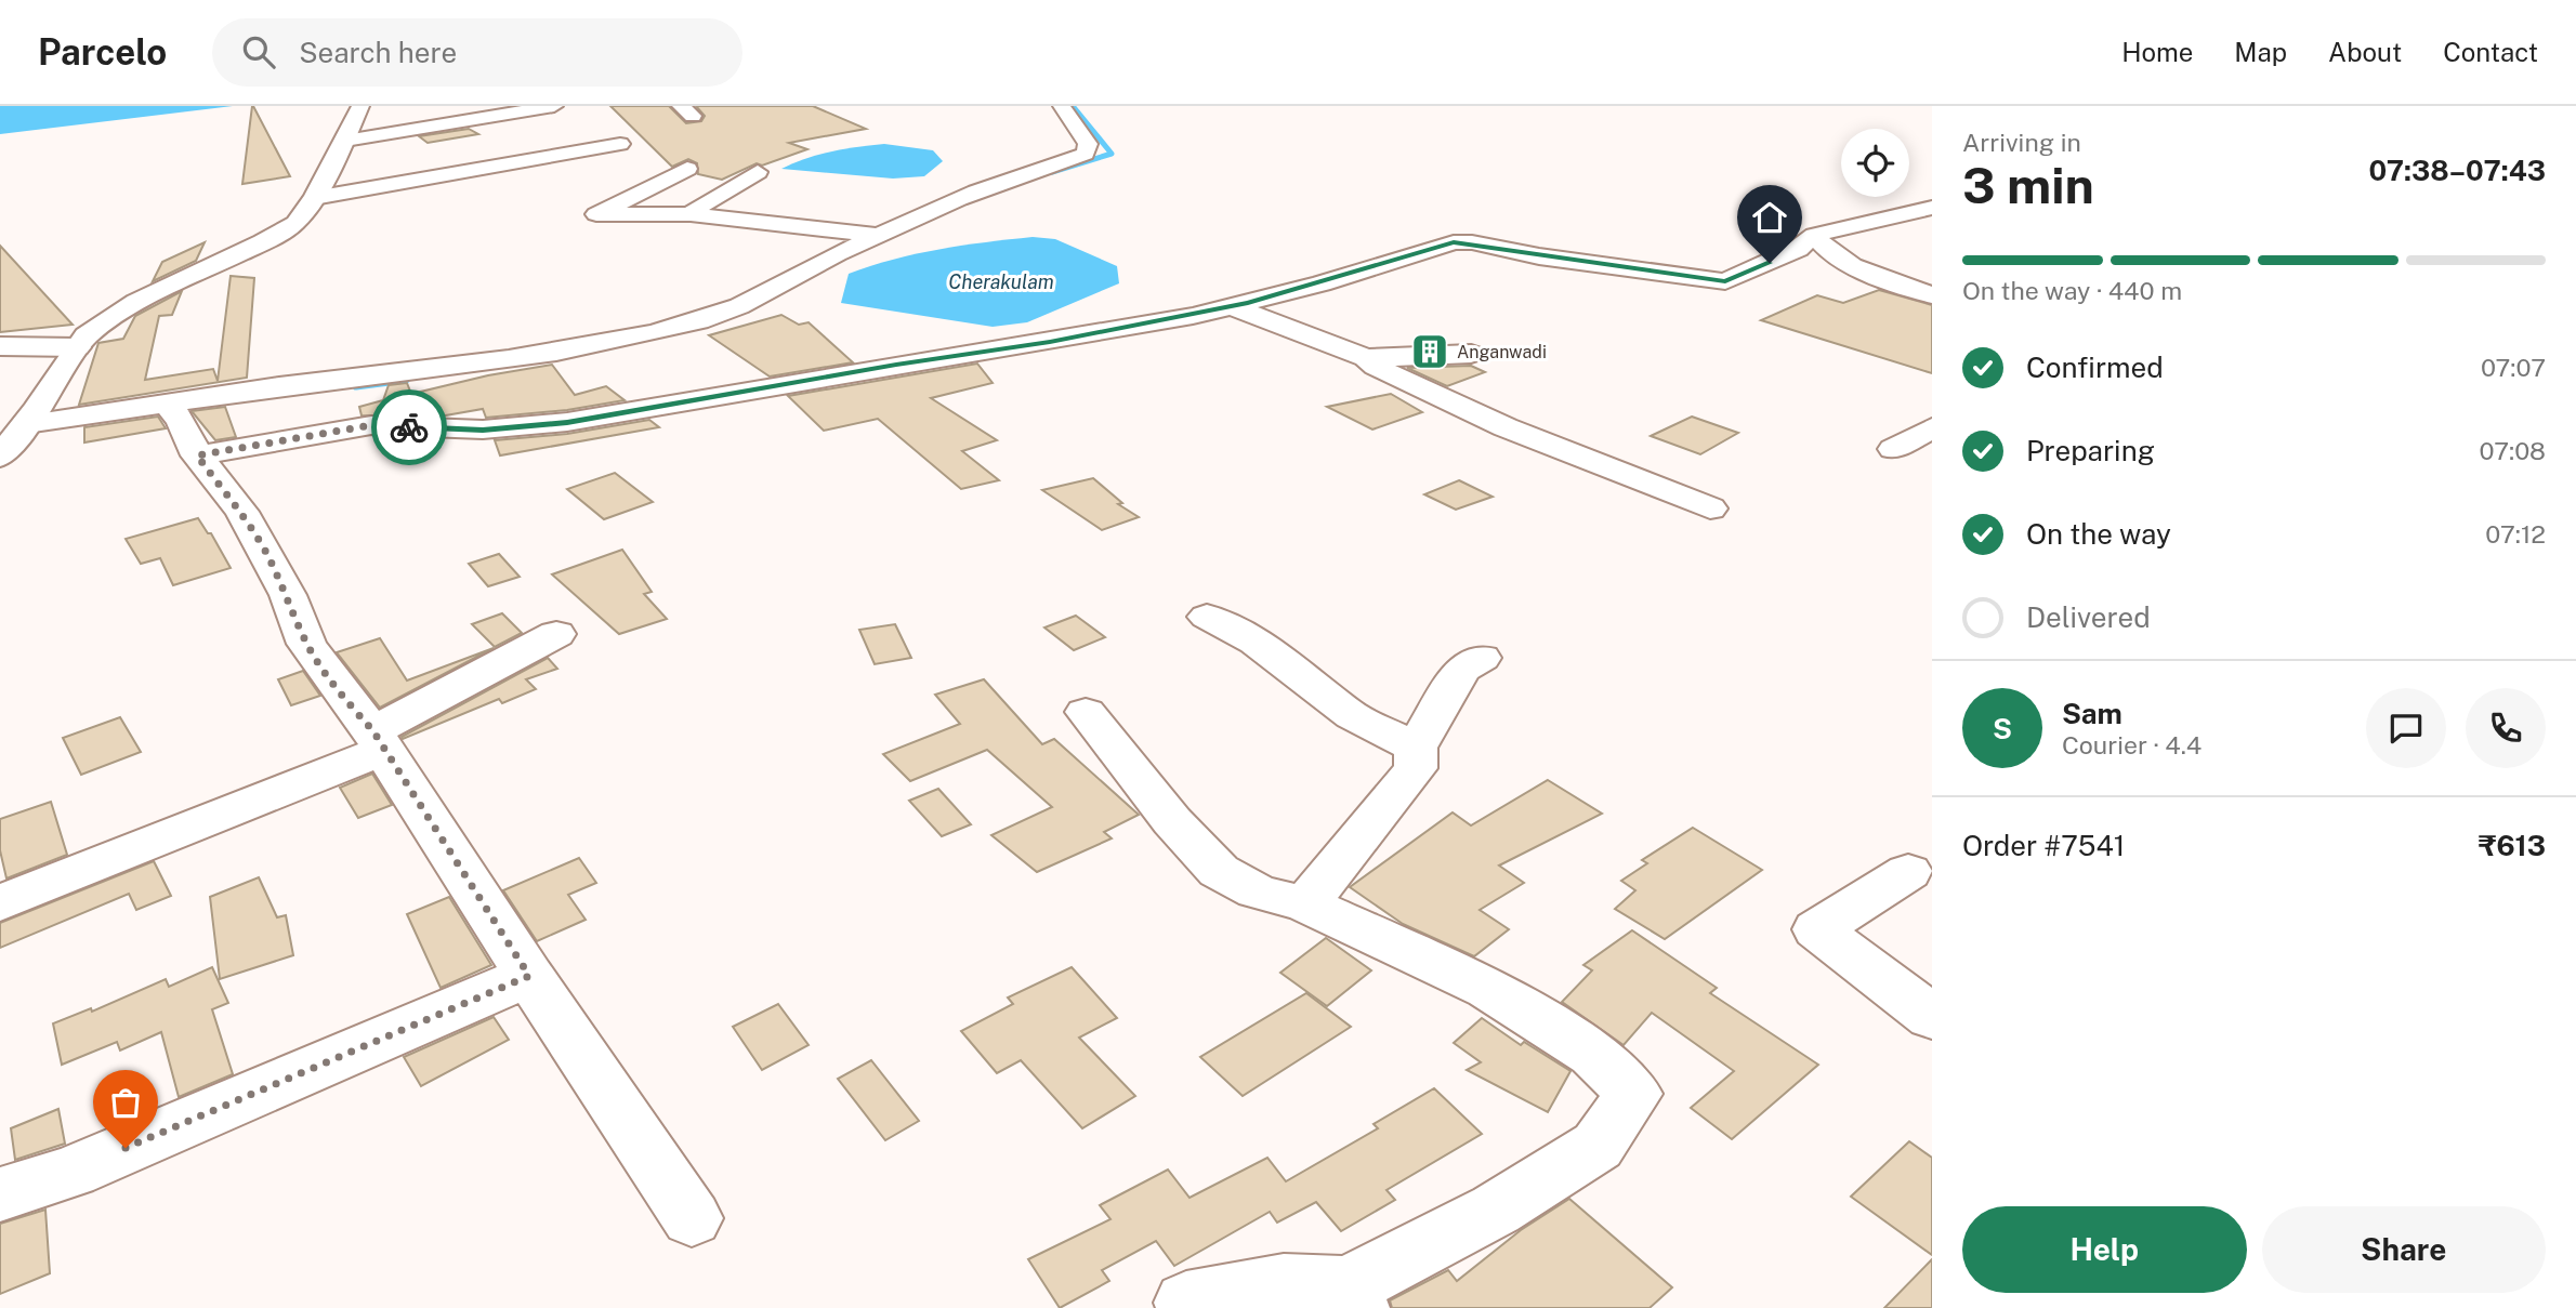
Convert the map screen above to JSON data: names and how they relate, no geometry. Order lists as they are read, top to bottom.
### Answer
{
  "water": ["Cherakulam"],
  "places": {
    "building": ["Anganwadi"]
  },
  "page": {
    "header": "Parcelo",
    "search": "Search here",
    "nav": [
      "Home",
      "Map",
      "About",
      "Contact"
    ],
    "heading": ["3 min", "Arriving in", "07:38–07:43"],
    "panel": [
      "Sam",
      "Courier · 4.4",
      "Order #7541",
      "₹613"
    ],
    "bar": "On the way · 440 m",
    "list": [
      ["Confirmed", "07:07"],
      ["Preparing", "07:08"],
      ["On the way", "07:12"],
      "Delivered"
    ],
    "round": "S",
    "buttons": ["Help", "Share"]
  }
}
